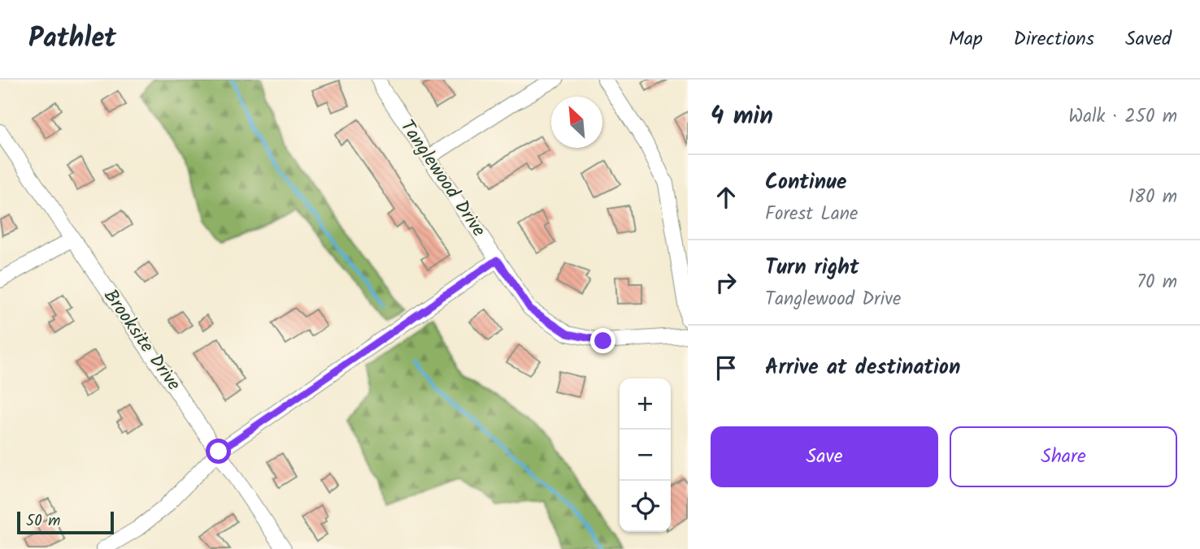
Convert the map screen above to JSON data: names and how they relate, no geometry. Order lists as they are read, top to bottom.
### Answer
{
  "streets": {
    "street": ["Tanglewood Drive", "Brooksite Drive"]
  },
  "scale_bar": "50 m",
  "north": "top left",
  "page": {
    "header": "Pathlet",
    "nav": ["Map", "Directions", "Saved"],
    "heading": ["4 min", "Walk · 250 m"],
    "list": [
      ["Continue", "Forest Lane", "180 m"],
      ["Turn right", "Tanglewood Drive", "70 m"],
      "Arrive at destination"
    ],
    "map_buttons": ["+", "−"],
    "buttons": ["Save", "Share"],
    "scale": "50 m"
  }
}
